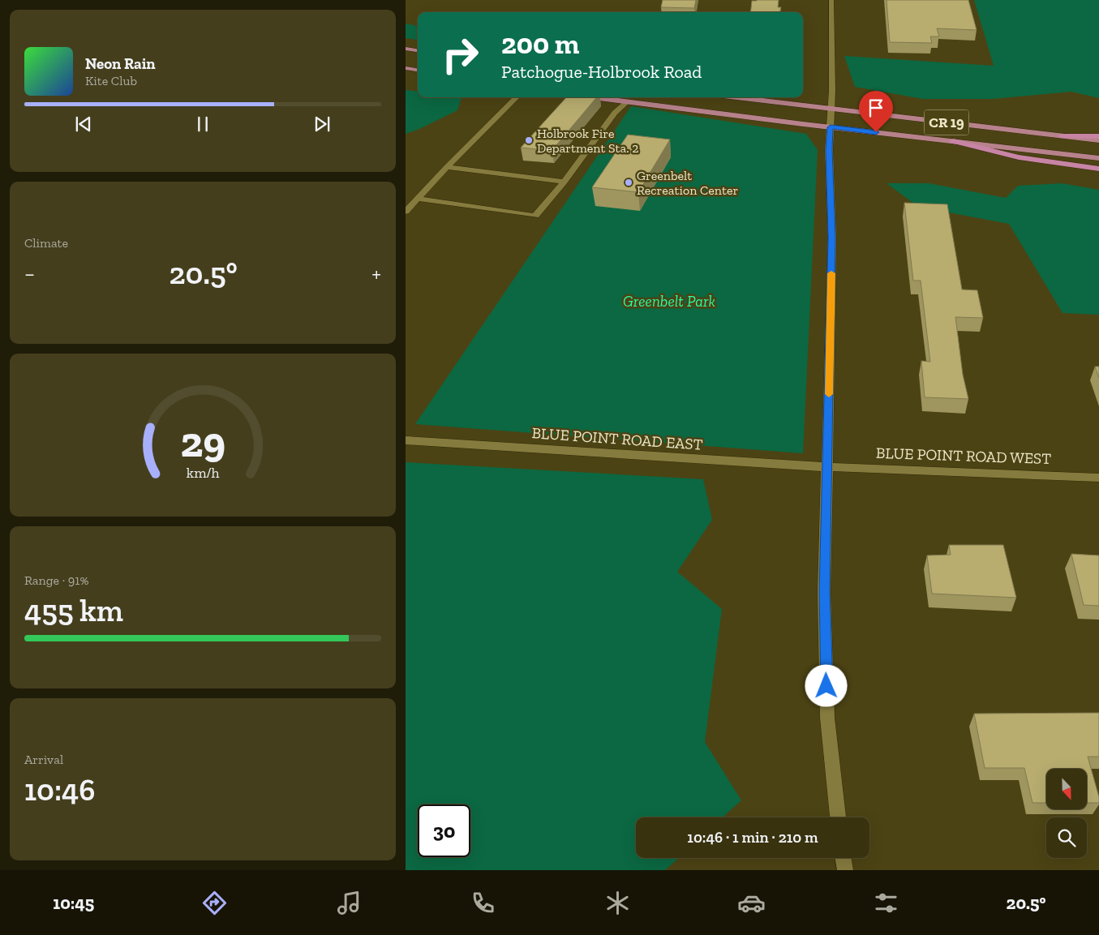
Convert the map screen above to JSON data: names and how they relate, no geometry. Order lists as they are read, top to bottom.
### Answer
{
  "streets": {
    "main road": ["CR 19"],
    "street": ["BLUE POINT ROAD EAST", "BLUE POINT ROAD WEST"]
  },
  "crossings": [
    ["BLUE POINT ROAD EAST", "BLUE POINT ROAD WEST"]
  ],
  "parks": ["Greenbelt Park"],
  "places": ["Holbrook Fire Department Sta. 2", "Greenbelt Recreation Center"],
  "north": "bottom",
  "page": {
    "turn": ["200 m", "Patchogue-Holbrook Road"],
    "song": ["Neon Rain", "Kite Club"],
    "tile": [
      "Climate",
      ["Range · 91%", "455 km"],
      ["Arrival", "10:46"]
    ],
    "heat": ["−", "20.5°", "+"],
    "limit": "30",
    "trip": "10:46 · 1 min · 210 m",
    "tabs": ["10:45", "20.5°"],
    "gauge": ["29", "km/h"]
  }
}
